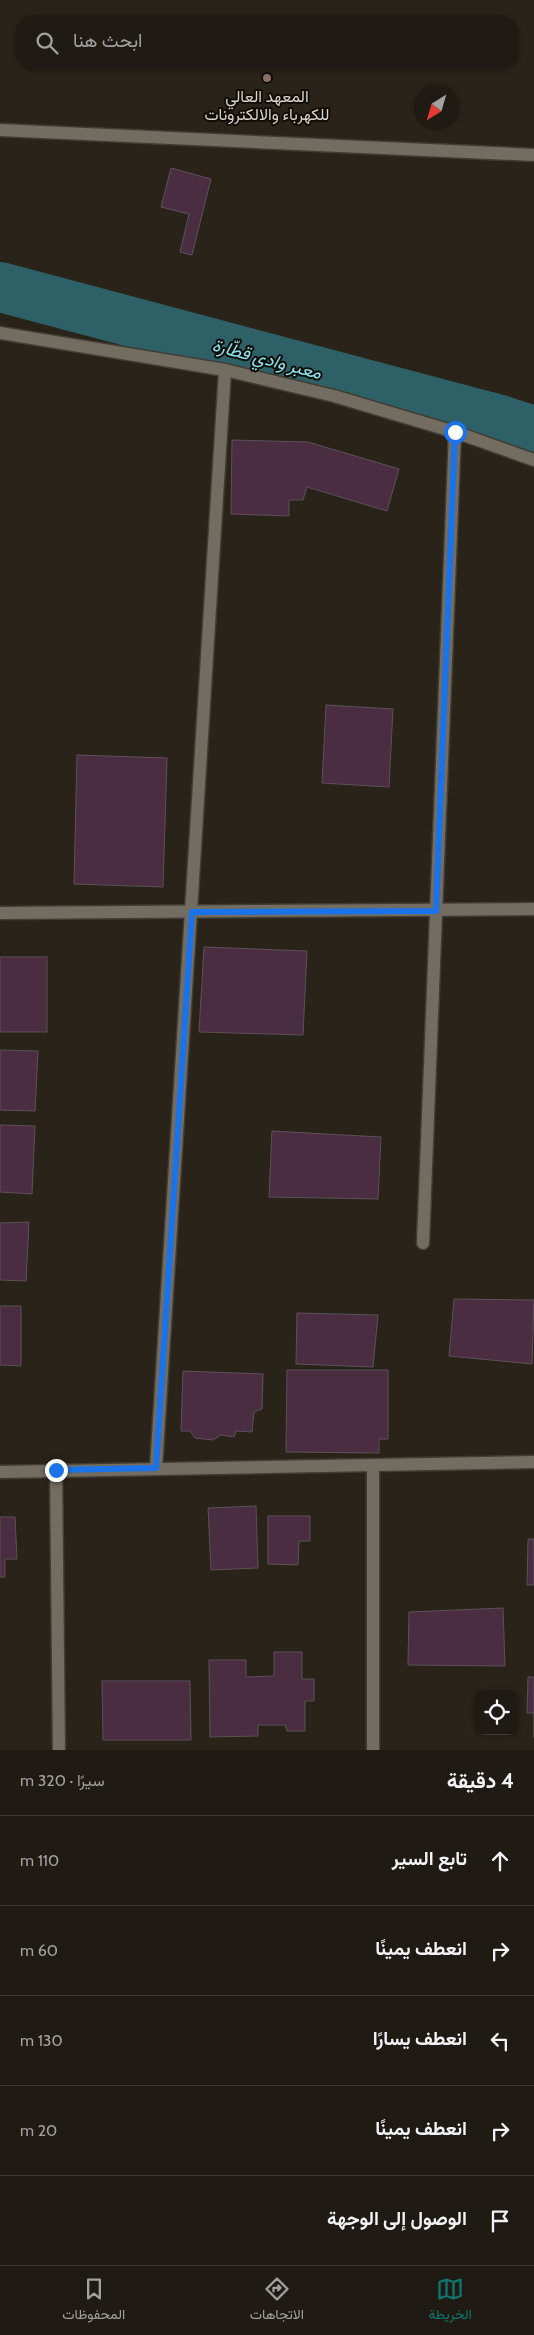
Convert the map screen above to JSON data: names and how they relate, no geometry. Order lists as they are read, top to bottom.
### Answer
{
  "water": ["معبر وادي قطّارة"],
  "places": ["المعهد العالي للكهرباء والالكترونات"],
  "north": "bottom left",
  "page": {
    "search": "ابحث هنا",
    "heading": ["4 دقيقة", "سيرًا · 320 m"],
    "list": [
      ["تابع السير", "110 m"],
      ["انعطف يمينًا", "60 m"],
      ["انعطف يسارًا", "130 m"],
      ["انعطف يمينًا", "20 m"],
      "الوصول إلى الوجهة"
    ],
    "nav": ["الخريطة", "الاتجاهات", "المحفوظات"]
  }
}
